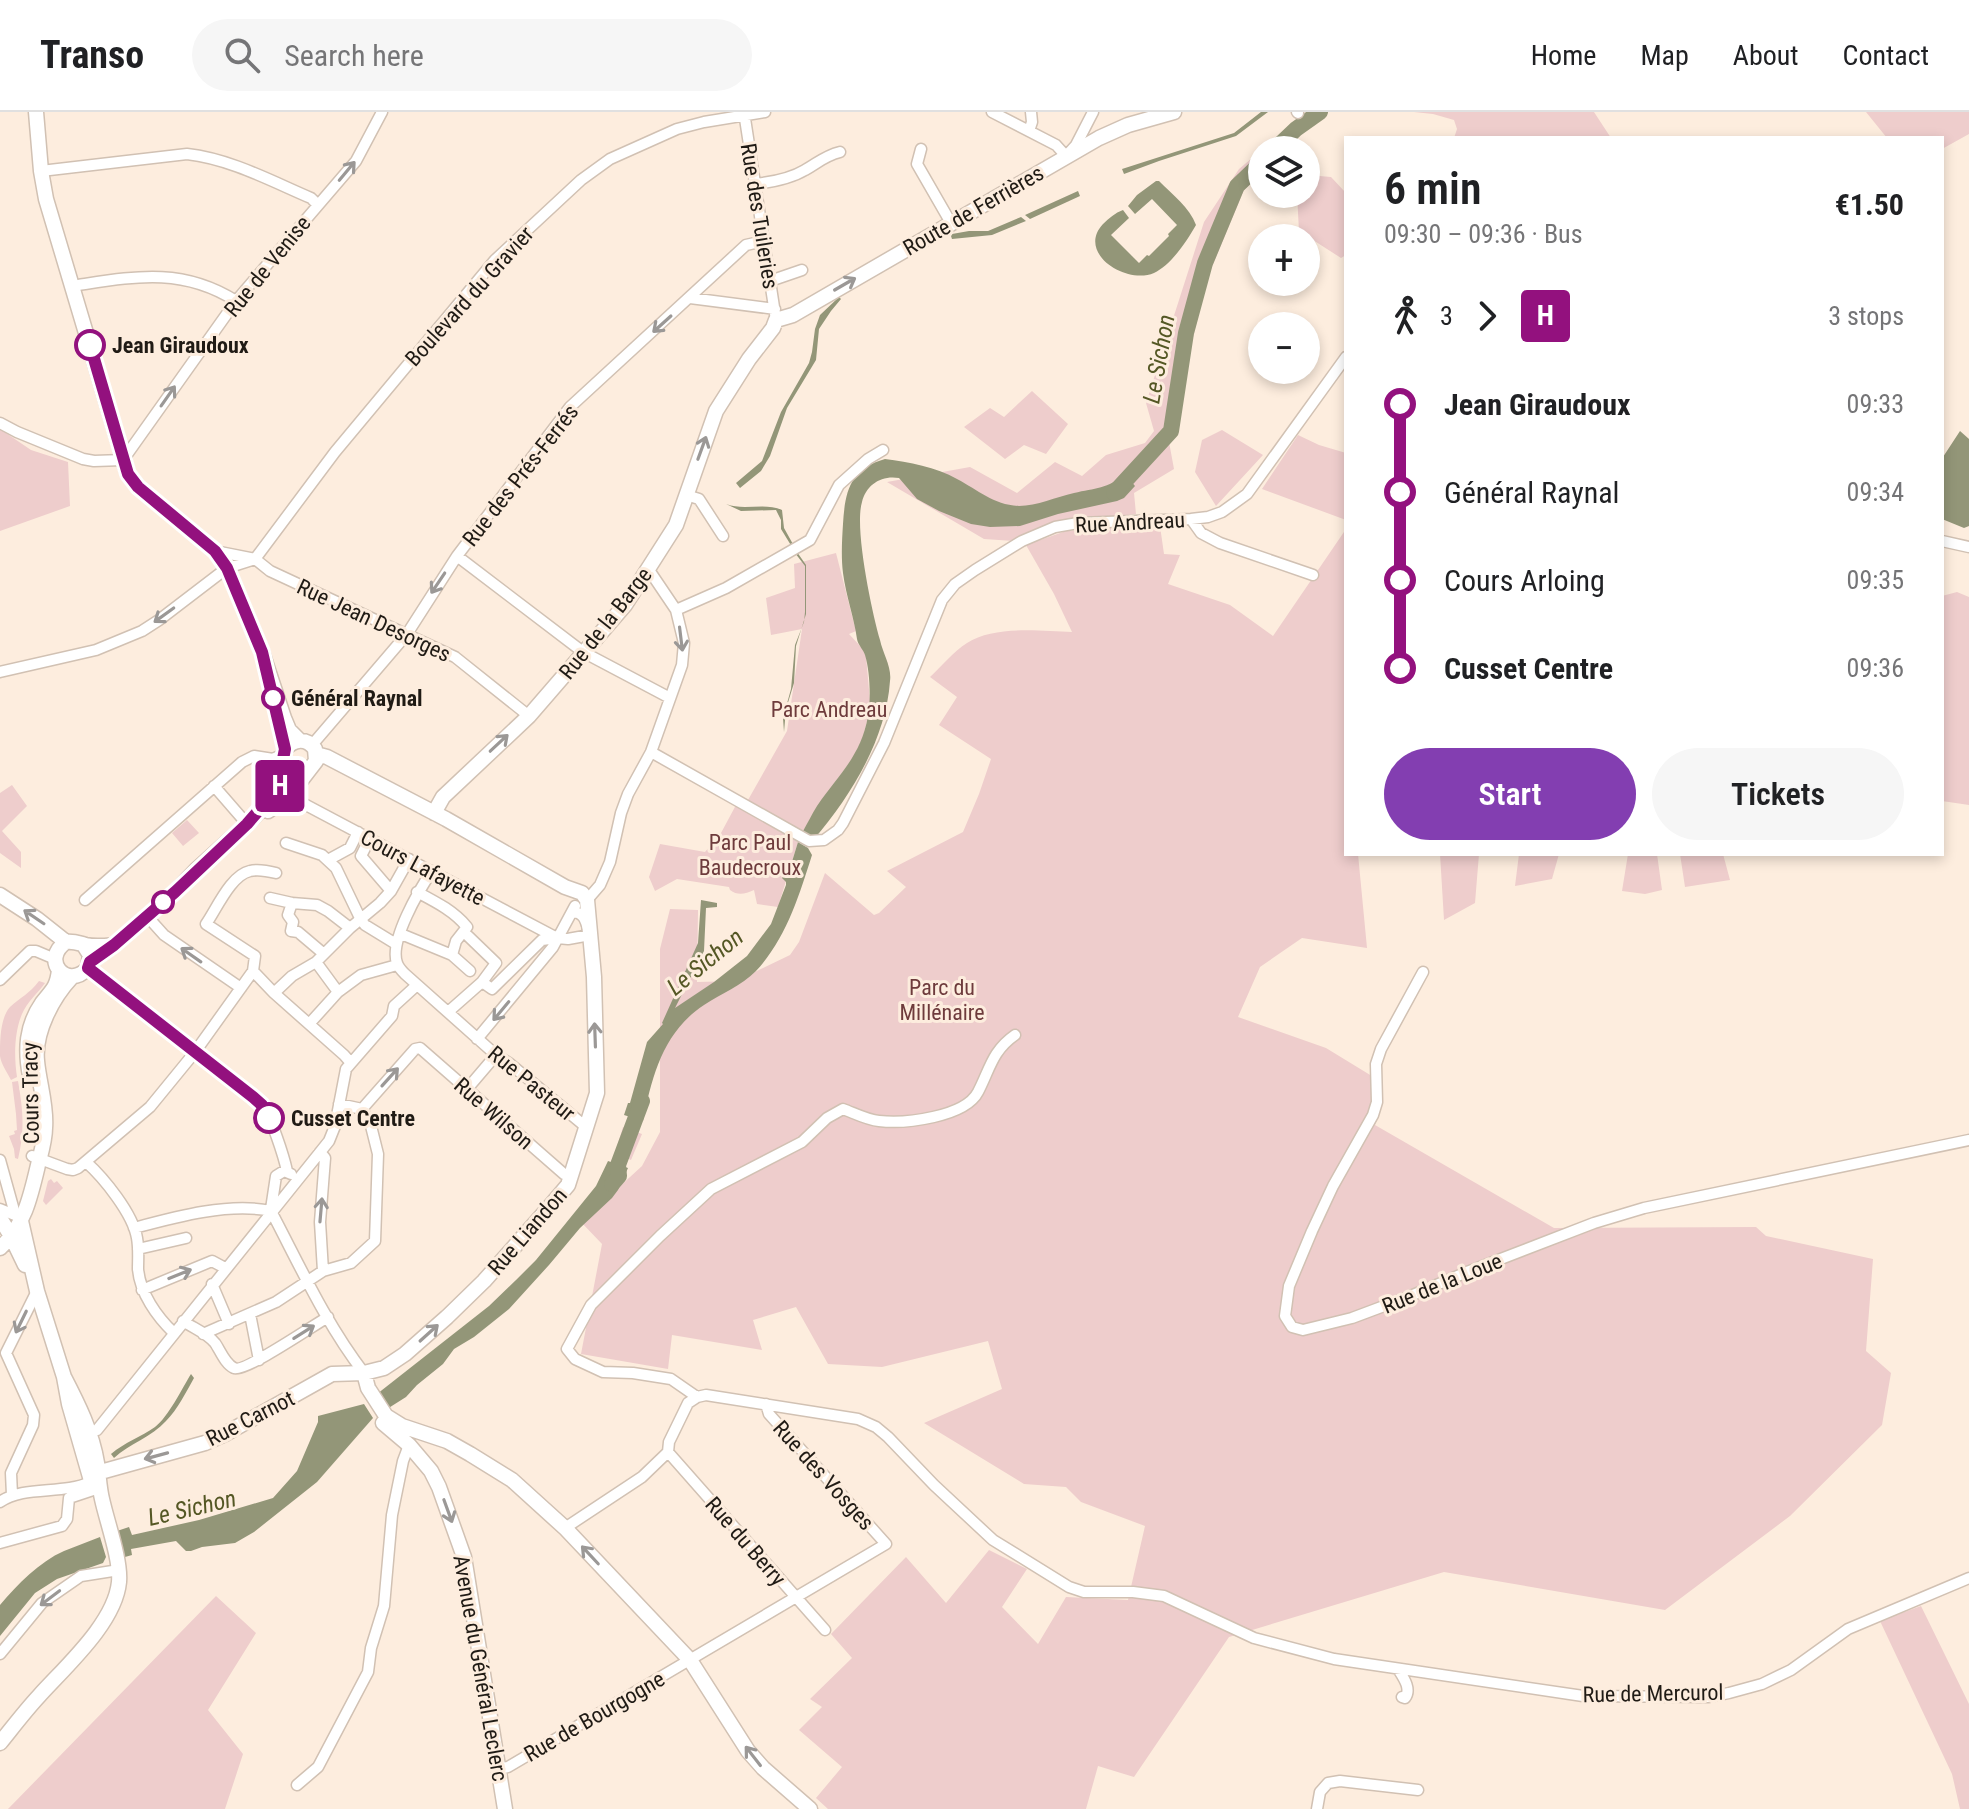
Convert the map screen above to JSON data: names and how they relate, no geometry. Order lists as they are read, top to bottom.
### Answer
{
  "streets": {
    "main road": [
      "Route de Ferrières",
      "Rue de la Barge",
      "Cours Tracy",
      "Rue Liandon",
      "Rue Carnot",
      "Avenue du Général Leclerc"
    ],
    "street": [
      "Rue des Tuileries",
      "Rue de Venise",
      "Boulevard du Gravier",
      "Rue des Prés-Ferrés",
      "Rue Andreau",
      "Rue Jean Desorges",
      "Cours Lafayette",
      "Rue Pasteur",
      "Rue Wilson",
      "Rue de la Loue",
      "Rue des Vosges",
      "Rue du Berry",
      "Rue de Mercurol",
      "Rue de Bourgogne"
    ]
  },
  "crossings": [
    ["Route de Ferrières", "Rue des Tuileries"],
    ["Route de Ferrières", "Rue de la Barge"],
    ["Rue des Tuileries", "Boulevard du Gravier"],
    ["Rue des Tuileries", "Rue des Prés-Ferrés"],
    ["Rue des Tuileries", "Rue de la Barge"],
    ["Boulevard du Gravier", "Rue Jean Desorges"],
    ["Rue des Prés-Ferrés", "Rue Jean Desorges"],
    ["Rue Jean Desorges", "Rue de la Barge"],
    ["Rue Pasteur", "Rue Liandon"],
    ["Rue Wilson", "Rue Liandon"],
    ["Rue Liandon", "Rue Carnot"],
    ["Rue Liandon", "Avenue du Général Leclerc"],
    ["Rue Carnot", "Avenue du Général Leclerc"],
    ["Rue des Vosges", "Rue de Mercurol"],
    ["Rue des Vosges", "Rue de Bourgogne"],
    ["Rue du Berry", "Rue de Bourgogne"],
    ["Avenue du Général Leclerc", "Rue de Bourgogne"]
  ],
  "one_way": [
    "Route de Ferrières",
    "Rue de Venise",
    "Rue des Prés-Ferrés",
    "Rue de la Barge",
    "Rue Liandon",
    "Rue Carnot",
    "Avenue du Général Leclerc"
  ],
  "water": ["Le Sichon"],
  "parks": ["Parc Andreau", "Parc Paul Baudecroux", "Parc du Millénaire"],
  "places": ["Jean Giraudoux", "Général Raynal", "Cusset Centre"],
  "lines": ["bus line H"],
  "page": {
    "header": "Transo",
    "search": "Search here",
    "nav": [
      "Home",
      "Map",
      "About",
      "Contact"
    ],
    "on_map": "H",
    "map_buttons": ["+", "−"],
    "heading": ["6 min", "09:30 – 09:36 · Bus", "€1.50"],
    "legs": ["3", "H", "3 stops"],
    "list": [
      {
        "name": "Jean Giraudoux",
        "value": "09:33"
      },
      {
        "name": "Général Raynal",
        "value": "09:34"
      },
      {
        "name": "Cours Arloing",
        "value": "09:35"
      },
      {
        "name": "Cusset Centre",
        "value": "09:36"
      }
    ],
    "buttons": ["Start", "Tickets"]
  }
}
